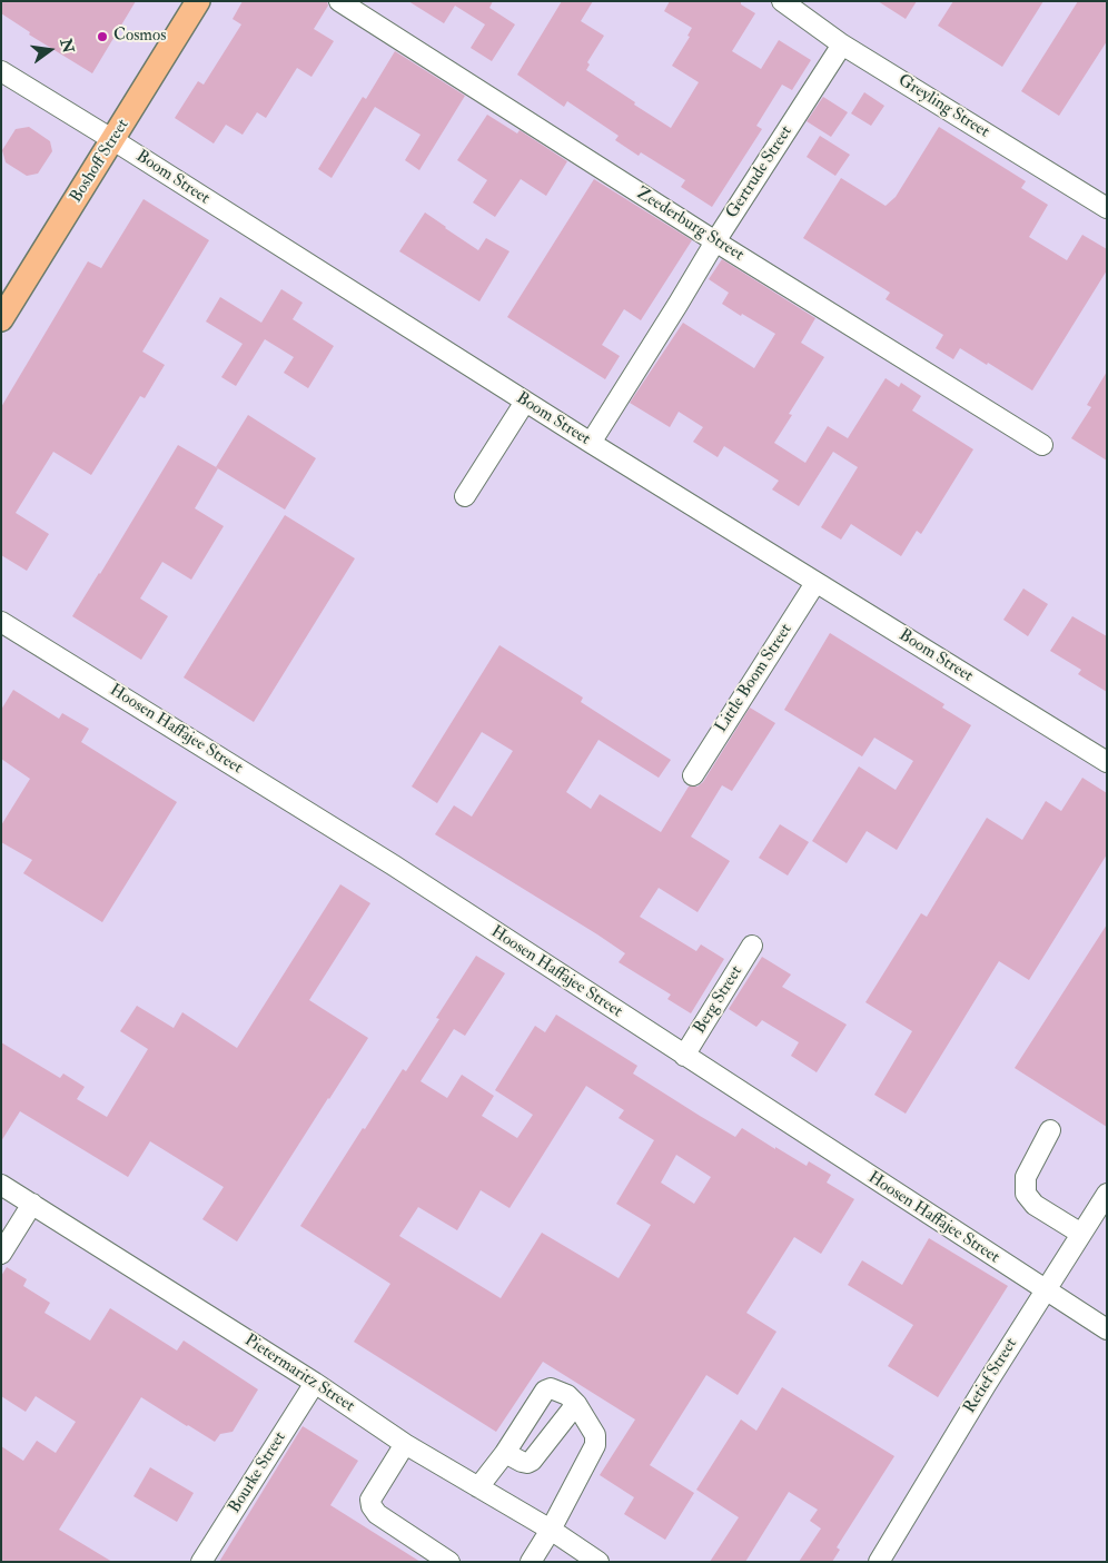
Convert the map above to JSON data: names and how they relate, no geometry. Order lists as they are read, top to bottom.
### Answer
{
  "streets": {
    "main road": ["Boshoff Street"],
    "street": [
      "Greyling Street",
      "Gertrude Street",
      "Boom Street",
      "Zeederburg Street",
      "Little Boom Street",
      "Hoosen Haffajee Street",
      "Berg Street",
      "Pietermaritz Street",
      "Retief Street",
      "Bourke Street"
    ]
  },
  "crossings": [
    ["Greyling Street", "Gertrude Street"],
    ["Boshoff Street", "Boom Street"],
    ["Gertrude Street", "Boom Street"],
    ["Gertrude Street", "Zeederburg Street"],
    ["Boom Street", "Little Boom Street"],
    ["Hoosen Haffajee Street", "Berg Street"],
    ["Hoosen Haffajee Street", "Retief Street"],
    ["Pietermaritz Street", "Bourke Street"]
  ],
  "places": ["Cosmos"],
  "north": "right"
}
